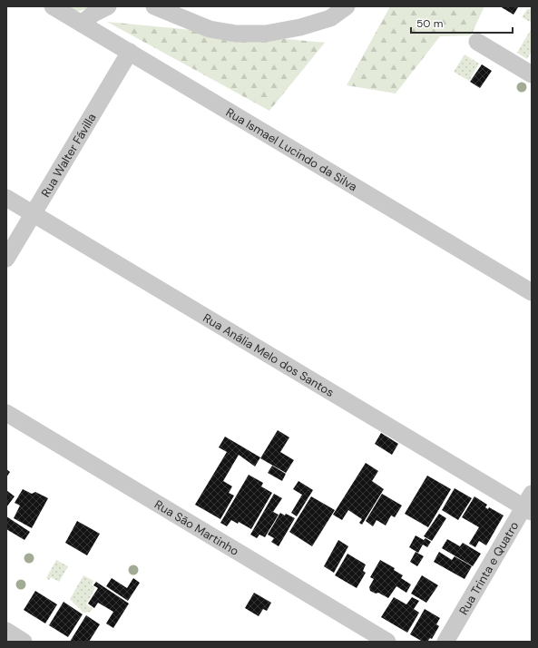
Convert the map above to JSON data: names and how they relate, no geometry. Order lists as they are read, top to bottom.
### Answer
{
  "streets": {
    "street": [
      "Rua Ismael Lucindo da Silva",
      "Rua Walter Fávilla",
      "Rua Anália Melo dos Santos",
      "Rua São Martinho",
      "Rua Trinta e Quatro"
    ]
  },
  "crossings": [
    ["Rua Ismael Lucindo da Silva", "Rua Walter Fávilla"],
    ["Rua Walter Fávilla", "Rua Anália Melo dos Santos"],
    ["Rua Anália Melo dos Santos", "Rua Trinta e Quatro"]
  ],
  "scale_bar": "50 m"
}
